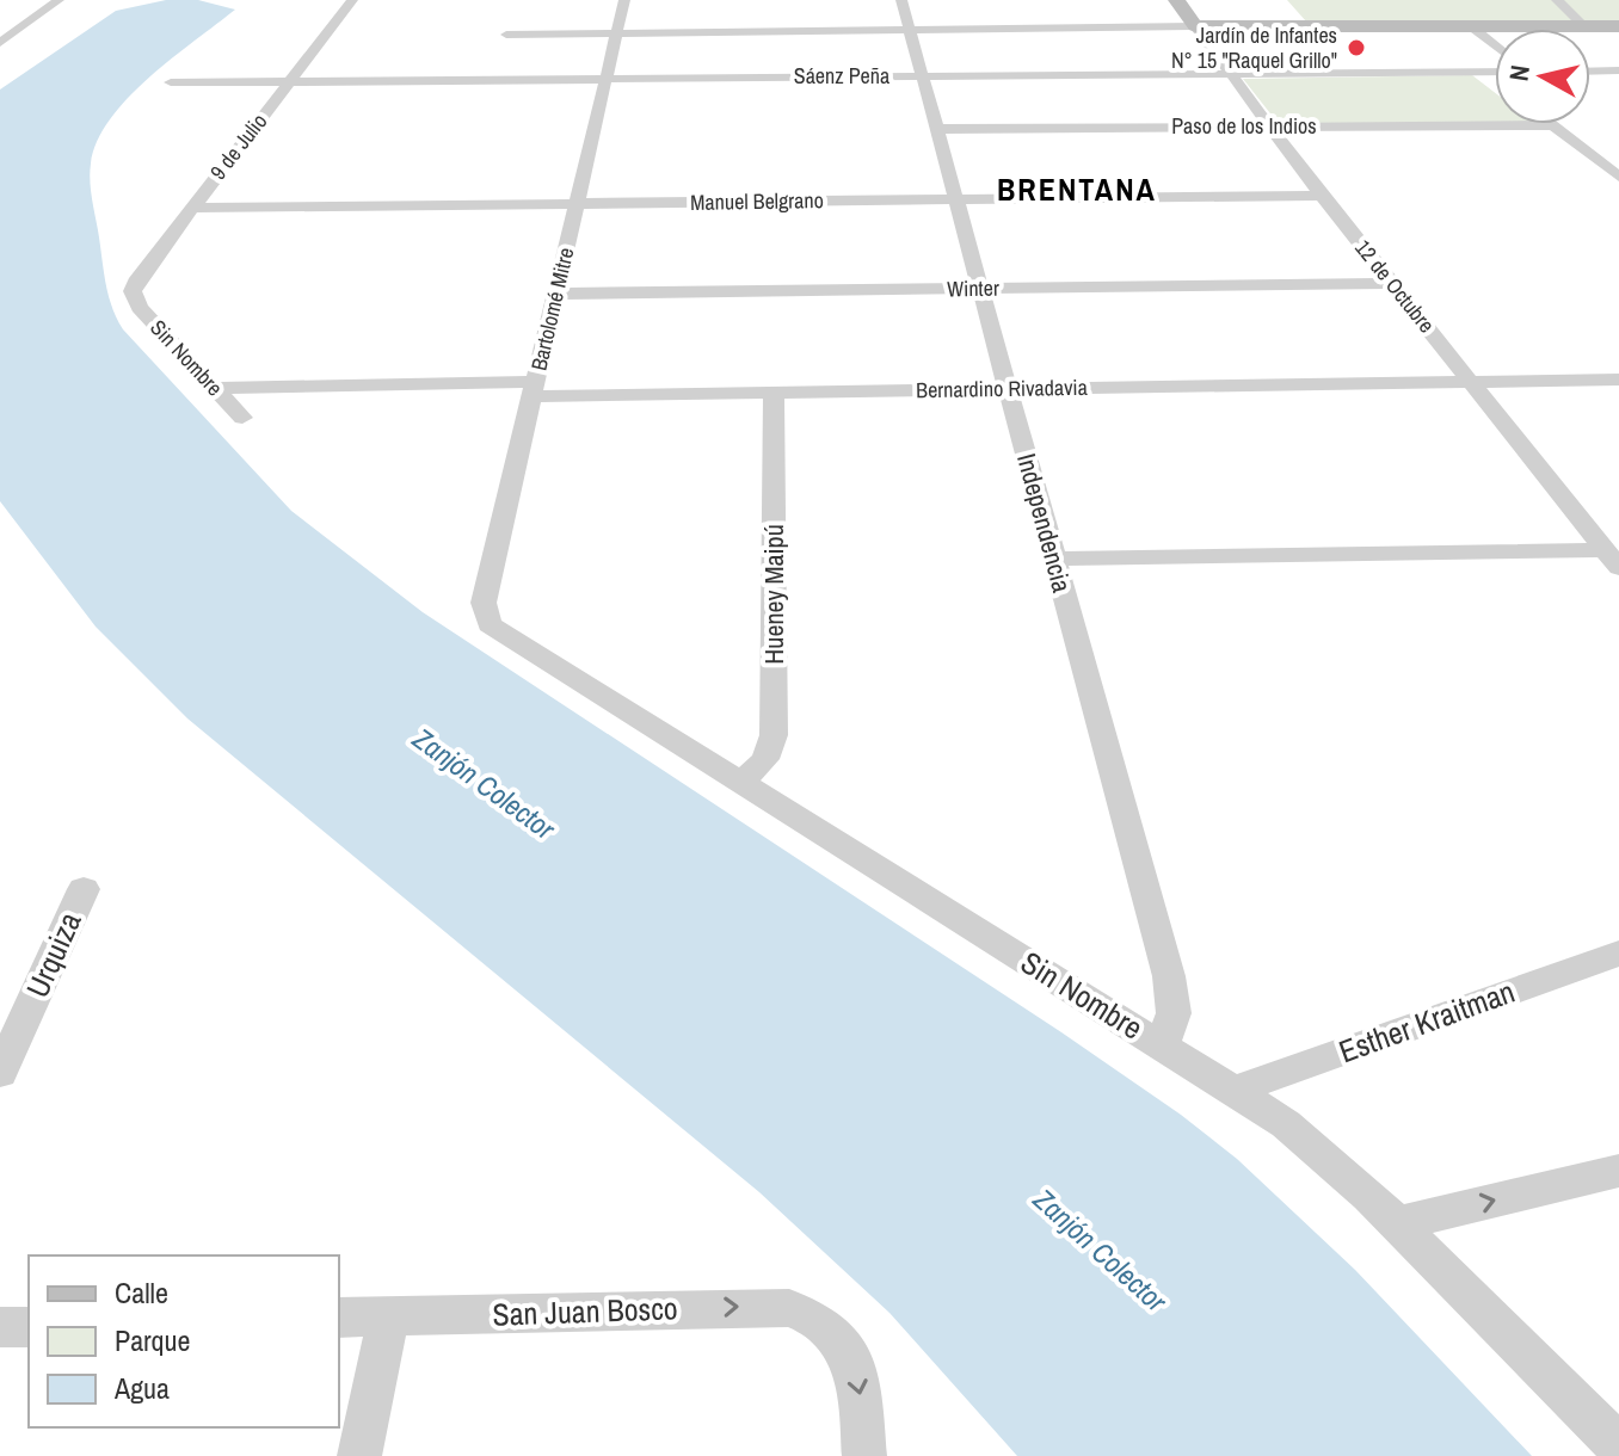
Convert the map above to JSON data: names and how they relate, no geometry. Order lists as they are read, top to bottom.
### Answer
{
  "streets": {
    "main road": ["12 de Octubre"],
    "street": [
      "Sáenz Peña",
      "Paso de los Indios",
      "9 de Julio",
      "Manuel Belgrano",
      "Winter",
      "Bartolomé Mitre",
      "Sin Nombre",
      "Bernardino Rivadavia",
      "Independencia",
      "Hueney Maipú",
      "Urquiza",
      "Esther Kraitman",
      "San Juan Bosco"
    ]
  },
  "crossings": [
    ["Sáenz Peña", "9 de Julio"],
    ["Sáenz Peña", "12 de Octubre"],
    ["Sáenz Peña", "Bartolomé Mitre"],
    ["Sáenz Peña", "Independencia"],
    ["Paso de los Indios", "12 de Octubre"],
    ["Paso de los Indios", "Independencia"],
    ["9 de Julio", "Manuel Belgrano"],
    ["9 de Julio", "Sin Nombre"],
    ["Manuel Belgrano", "12 de Octubre"],
    ["Manuel Belgrano", "Bartolomé Mitre"],
    ["Manuel Belgrano", "Independencia"],
    ["12 de Octubre", "Winter"],
    ["12 de Octubre", "Bernardino Rivadavia"],
    ["Winter", "Bartolomé Mitre"],
    ["Winter", "Independencia"],
    ["Bartolomé Mitre", "Sin Nombre"],
    ["Bartolomé Mitre", "Bernardino Rivadavia"],
    ["Sin Nombre", "Bernardino Rivadavia"],
    ["Sin Nombre", "Independencia"],
    ["Sin Nombre", "Hueney Maipú"],
    ["Sin Nombre", "Esther Kraitman"],
    ["Bernardino Rivadavia", "Independencia"],
    ["Bernardino Rivadavia", "Hueney Maipú"]
  ],
  "one_way": ["San Juan Bosco"],
  "districts": ["BRENTANA"],
  "water": ["Zanjón Colector"],
  "places": ["Jardín de Infantes N° 15 \"Raquel Grillo\""],
  "legend": ["Calle", "Parque", "Agua"],
  "north": "left"
}
